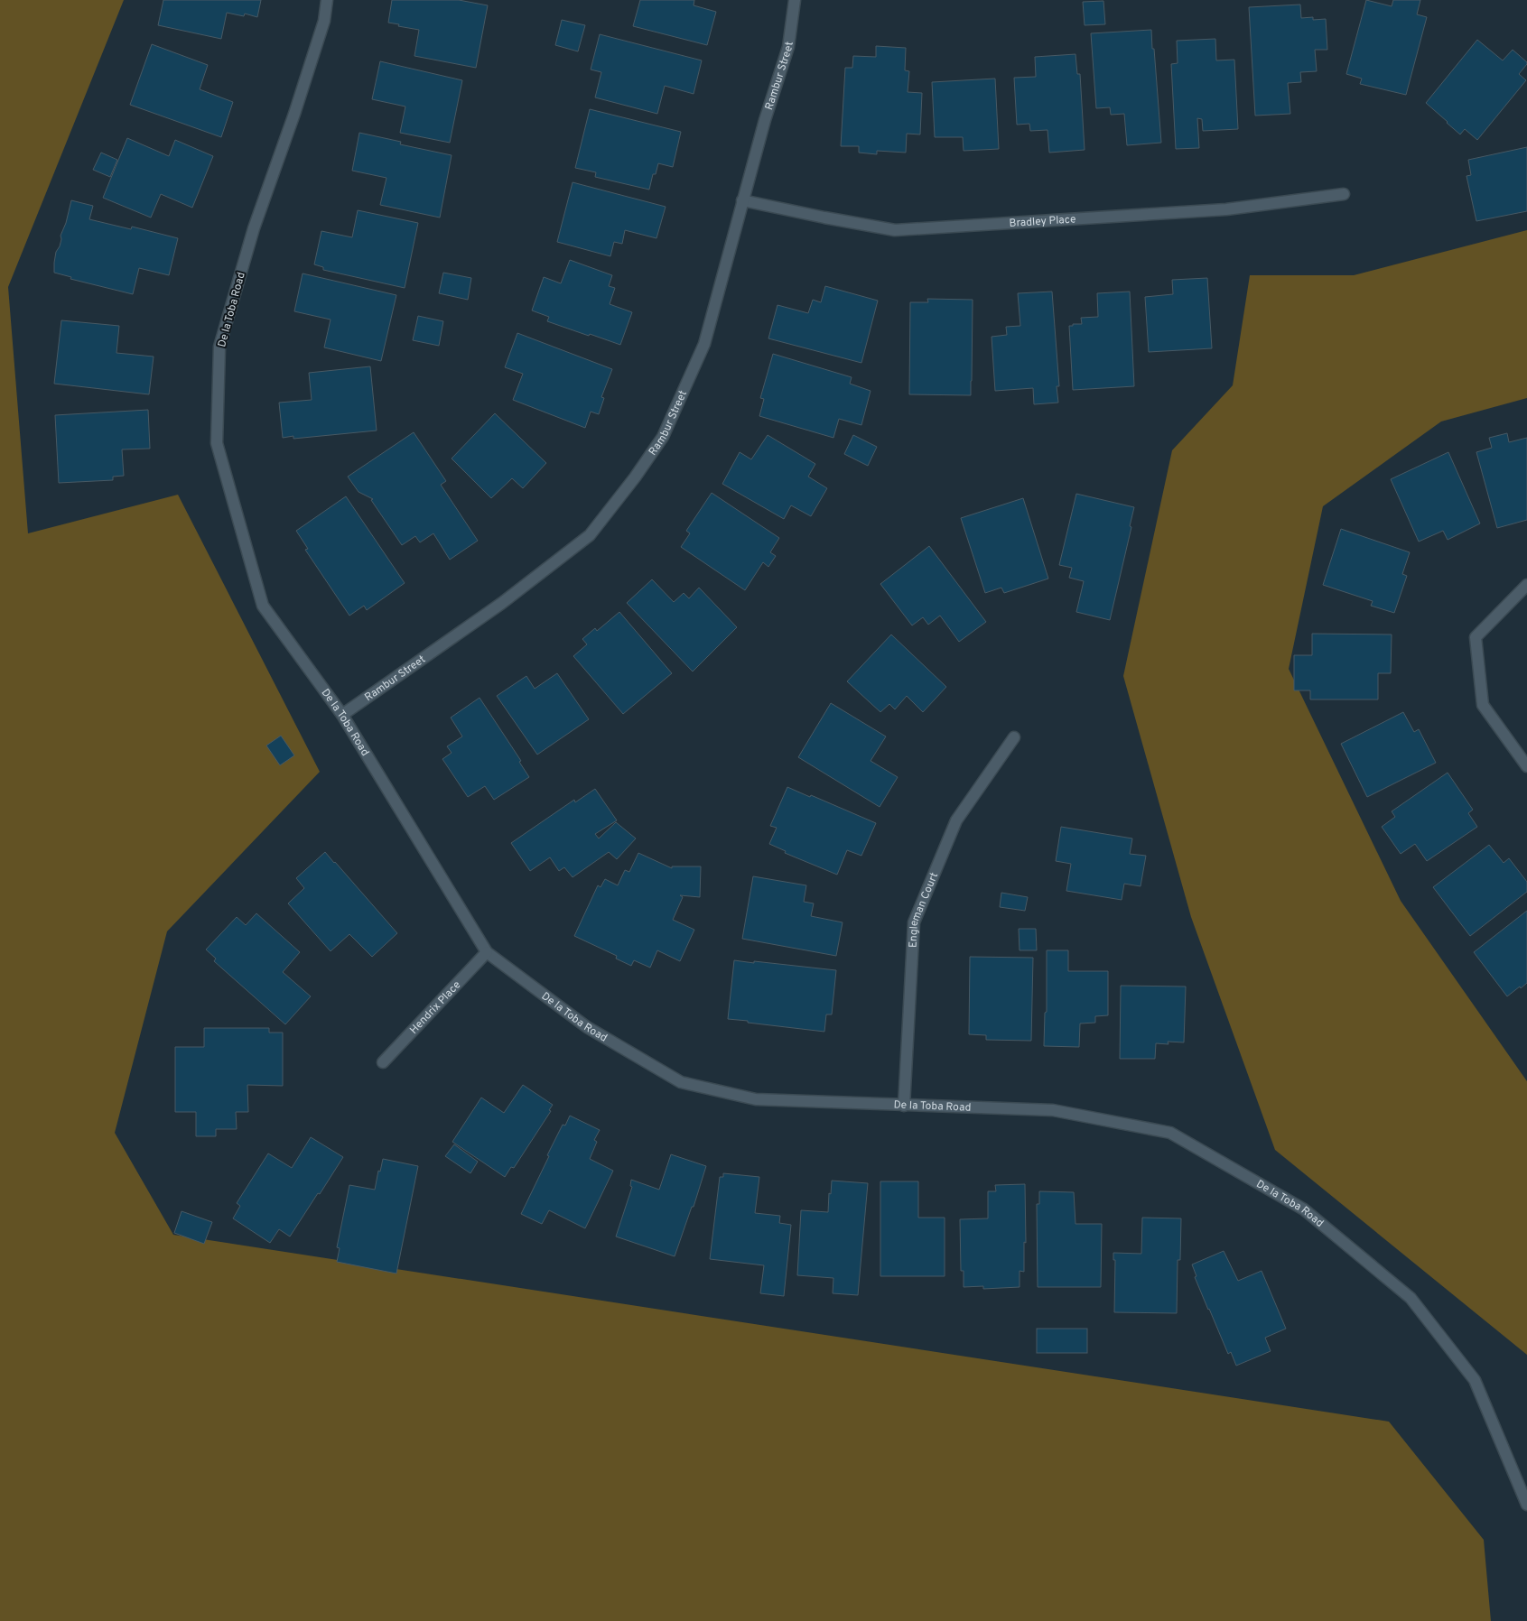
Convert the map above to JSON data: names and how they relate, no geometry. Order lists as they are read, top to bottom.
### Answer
{
  "streets": {
    "street": [
      "Rambur Street",
      "Bradley Place",
      "De la Toba Road",
      "Engleman Court",
      "Hendrix Place"
    ]
  },
  "crossings": [
    ["Rambur Street", "Bradley Place"],
    ["Rambur Street", "De la Toba Road"],
    ["De la Toba Road", "Engleman Court"],
    ["De la Toba Road", "Hendrix Place"]
  ]
}
